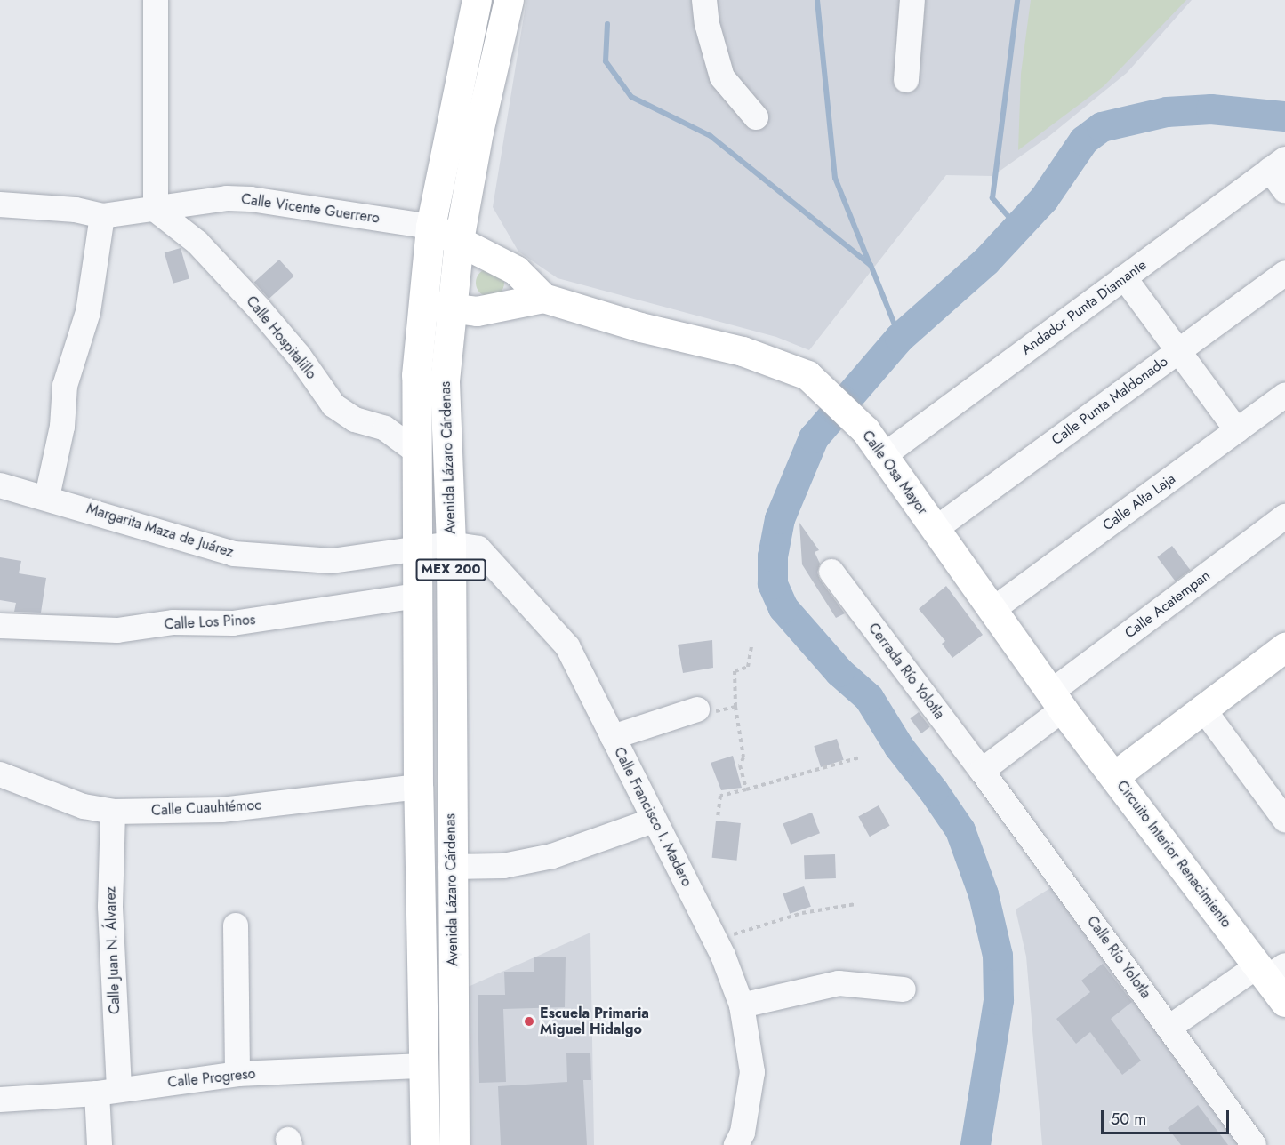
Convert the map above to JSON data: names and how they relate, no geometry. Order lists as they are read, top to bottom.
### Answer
{
  "streets": {
    "main road": [
      "Avenida Lázaro Cárdenas",
      "Calle Osa Mayor",
      "MEX 200",
      "Circuito Interior Renacimiento"
    ],
    "street": [
      "Calle Vicente Guerrero",
      "Andador Punta Diamante",
      "Calle Hospitalillo",
      "Calle Punta Maldonado",
      "Calle Alta Laja",
      "Margarita Maza de Juárez",
      "Calle Acatempan",
      "Calle Los Pinos",
      "Cerrada Río Yolotla",
      "Calle Cuauhtémoc",
      "Calle Francisco I. Madero",
      "Calle Juan N. Álvarez",
      "Calle Río Yolotla",
      "Calle Progreso"
    ]
  },
  "crossings": [
    ["Calle Vicente Guerrero", "Calle Hospitalillo"],
    ["Calle Vicente Guerrero", "Avenida Lázaro Cárdenas"],
    ["Calle Vicente Guerrero", "Calle Osa Mayor"],
    ["Andador Punta Diamante", "Calle Osa Mayor"],
    ["Calle Hospitalillo", "Avenida Lázaro Cárdenas"],
    ["Calle Punta Maldonado", "Calle Osa Mayor"],
    ["Avenida Lázaro Cárdenas", "Calle Osa Mayor"],
    ["Avenida Lázaro Cárdenas", "Margarita Maza de Juárez"],
    ["Avenida Lázaro Cárdenas", "Calle Los Pinos"],
    ["Avenida Lázaro Cárdenas", "Calle Cuauhtémoc"],
    ["Avenida Lázaro Cárdenas", "Calle Francisco I. Madero"],
    ["Avenida Lázaro Cárdenas", "Calle Progreso"],
    ["Calle Osa Mayor", "Calle Alta Laja"],
    ["Calle Osa Mayor", "Calle Acatempan"],
    ["Calle Osa Mayor", "Circuito Interior Renacimiento"],
    ["Margarita Maza de Juárez", "Calle Francisco I. Madero"],
    ["Calle Acatempan", "Cerrada Río Yolotla"],
    ["Calle Acatempan", "Calle Río Yolotla"],
    ["Cerrada Río Yolotla", "Calle Río Yolotla"],
    ["Calle Cuauhtémoc", "Calle Juan N. Álvarez"],
    ["Calle Juan N. Álvarez", "Calle Progreso"]
  ],
  "places": ["Escuela Primaria Miguel Hidalgo"],
  "scale_bar": "50 m"
}
